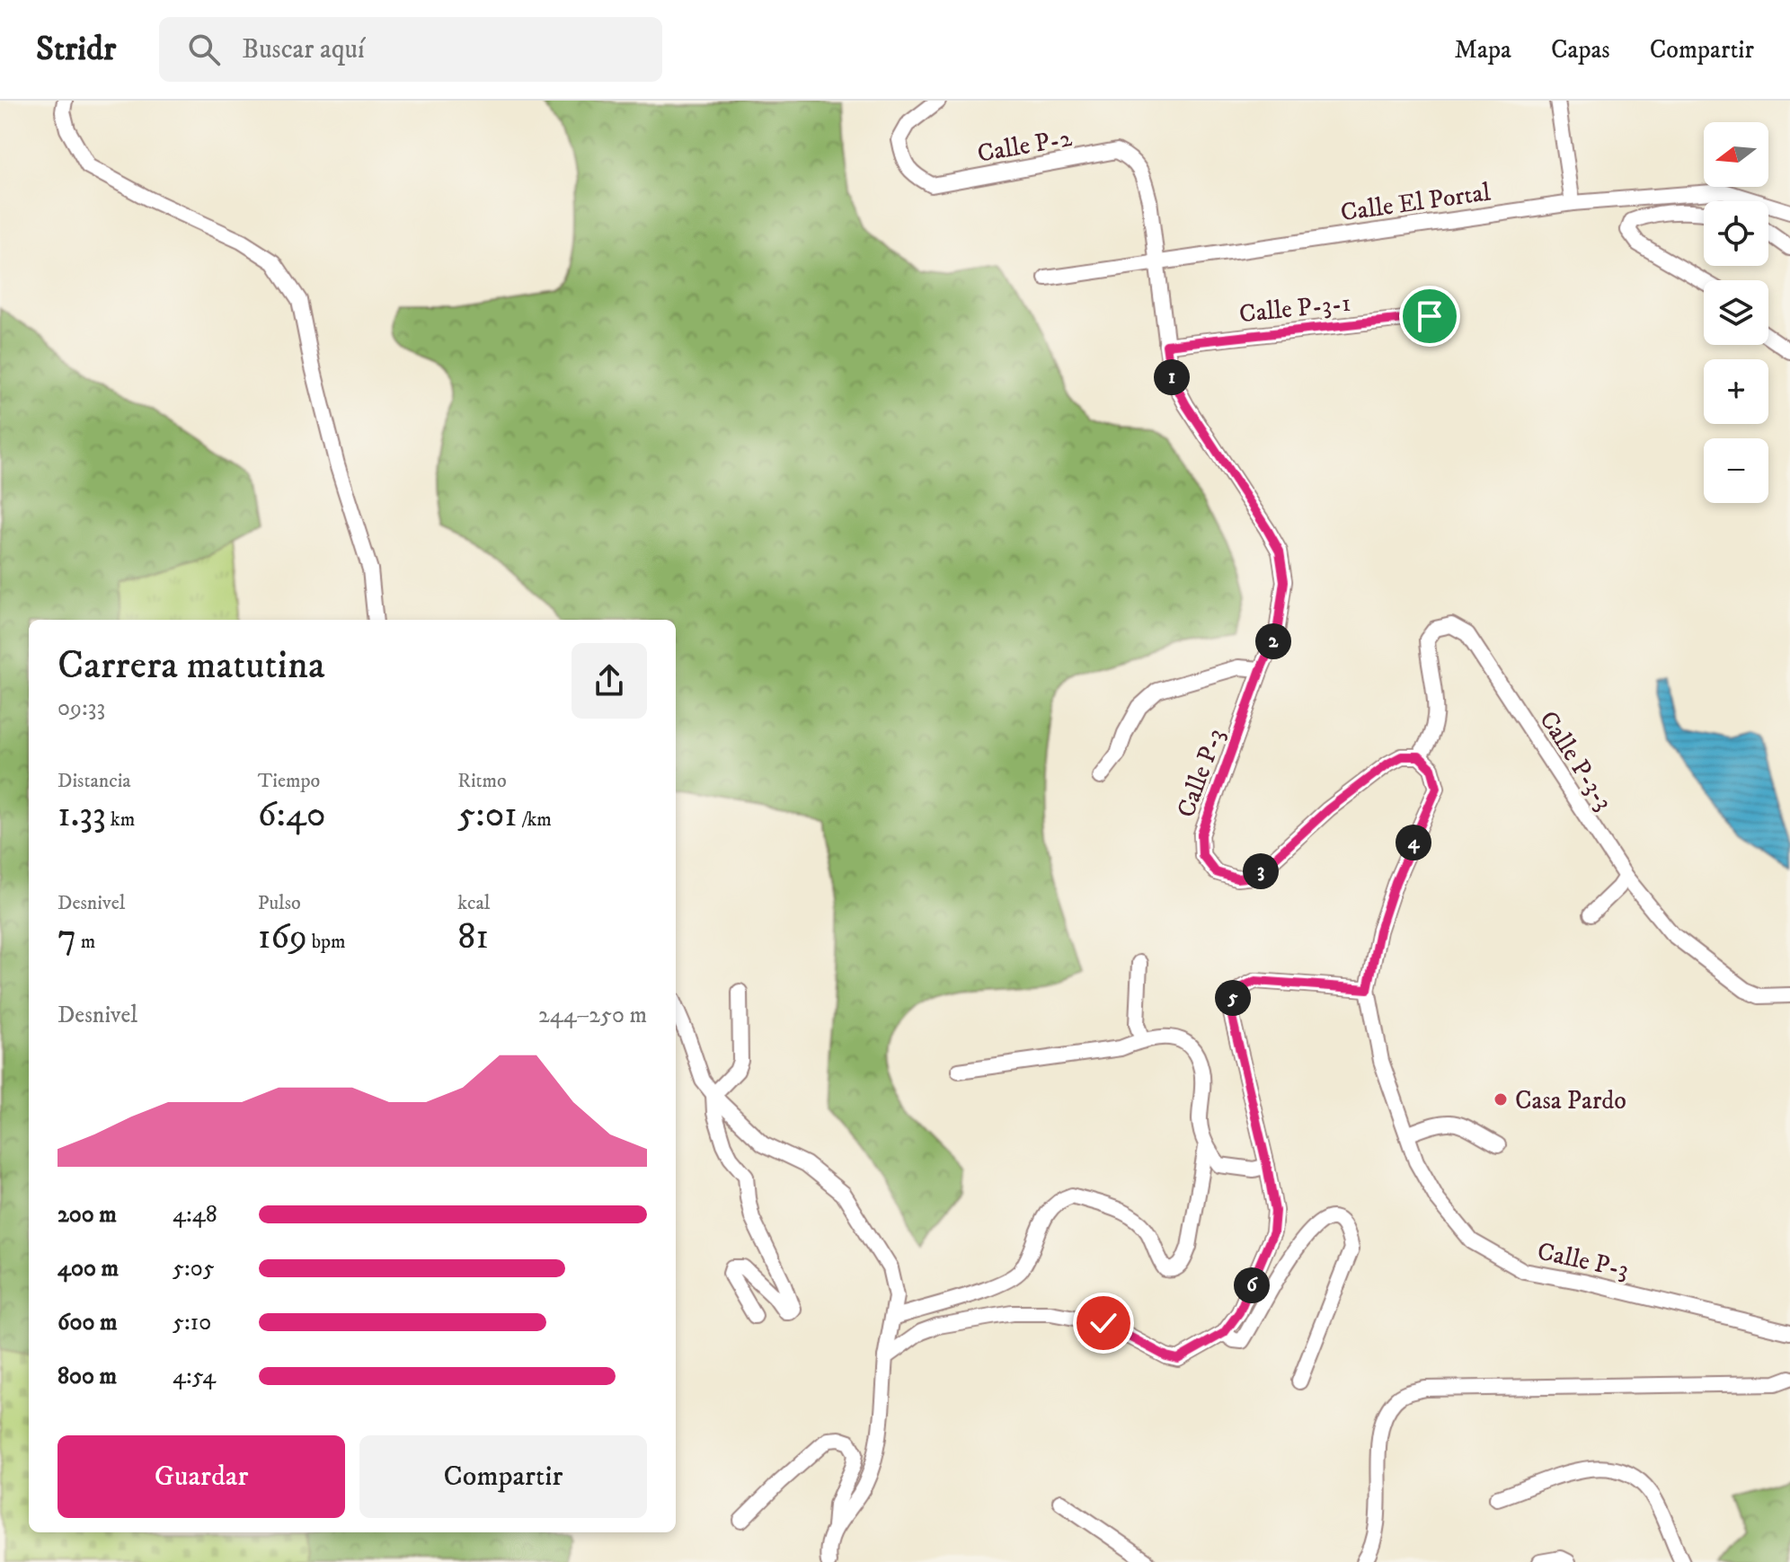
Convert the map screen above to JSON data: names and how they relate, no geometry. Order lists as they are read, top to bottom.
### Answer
{
  "streets": {
    "street": [
      "Calle P-2",
      "Calle El Portal",
      "Calle P-3-1",
      "Calle P-3-3",
      "Calle P-3"
    ]
  },
  "crossings": [
    ["Calle P-2", "Calle El Portal"],
    ["Calle P-2", "Calle P-3"],
    ["Calle El Portal", "Calle P-3"],
    ["Calle P-3-1", "Calle P-3"],
    ["Calle P-3-3", "Calle P-3"]
  ],
  "places": ["Casa Pardo"],
  "north": "left",
  "page": {
    "header": "Stridr",
    "search": "Buscar aquí",
    "nav": ["Mapa", "Capas", "Compartir"],
    "map_buttons": ["+", "−"],
    "pins": [
      "1",
      "2",
      "4",
      "3",
      "5",
      "6"
    ],
    "heading": ["Carrera matutina", "09:33"],
    "stats": [
      ["Distancia", "1.33 km"],
      ["Tiempo", "6:40"],
      ["Ritmo", "5:01 /km"],
      ["Desnivel", "7 m"],
      ["Pulso", "169 bpm"],
      ["kcal", "81"]
    ],
    "chart": ["Desnivel", "244–250 m"],
    "list": [
      {
        "name": "200 m",
        "note": "4:48"
      },
      {
        "name": "400 m",
        "note": "5:05"
      },
      {
        "name": "600 m",
        "note": "5:10"
      },
      {
        "name": "800 m",
        "note": "4:54"
      }
    ],
    "buttons": ["Guardar", "Compartir"]
  }
}
